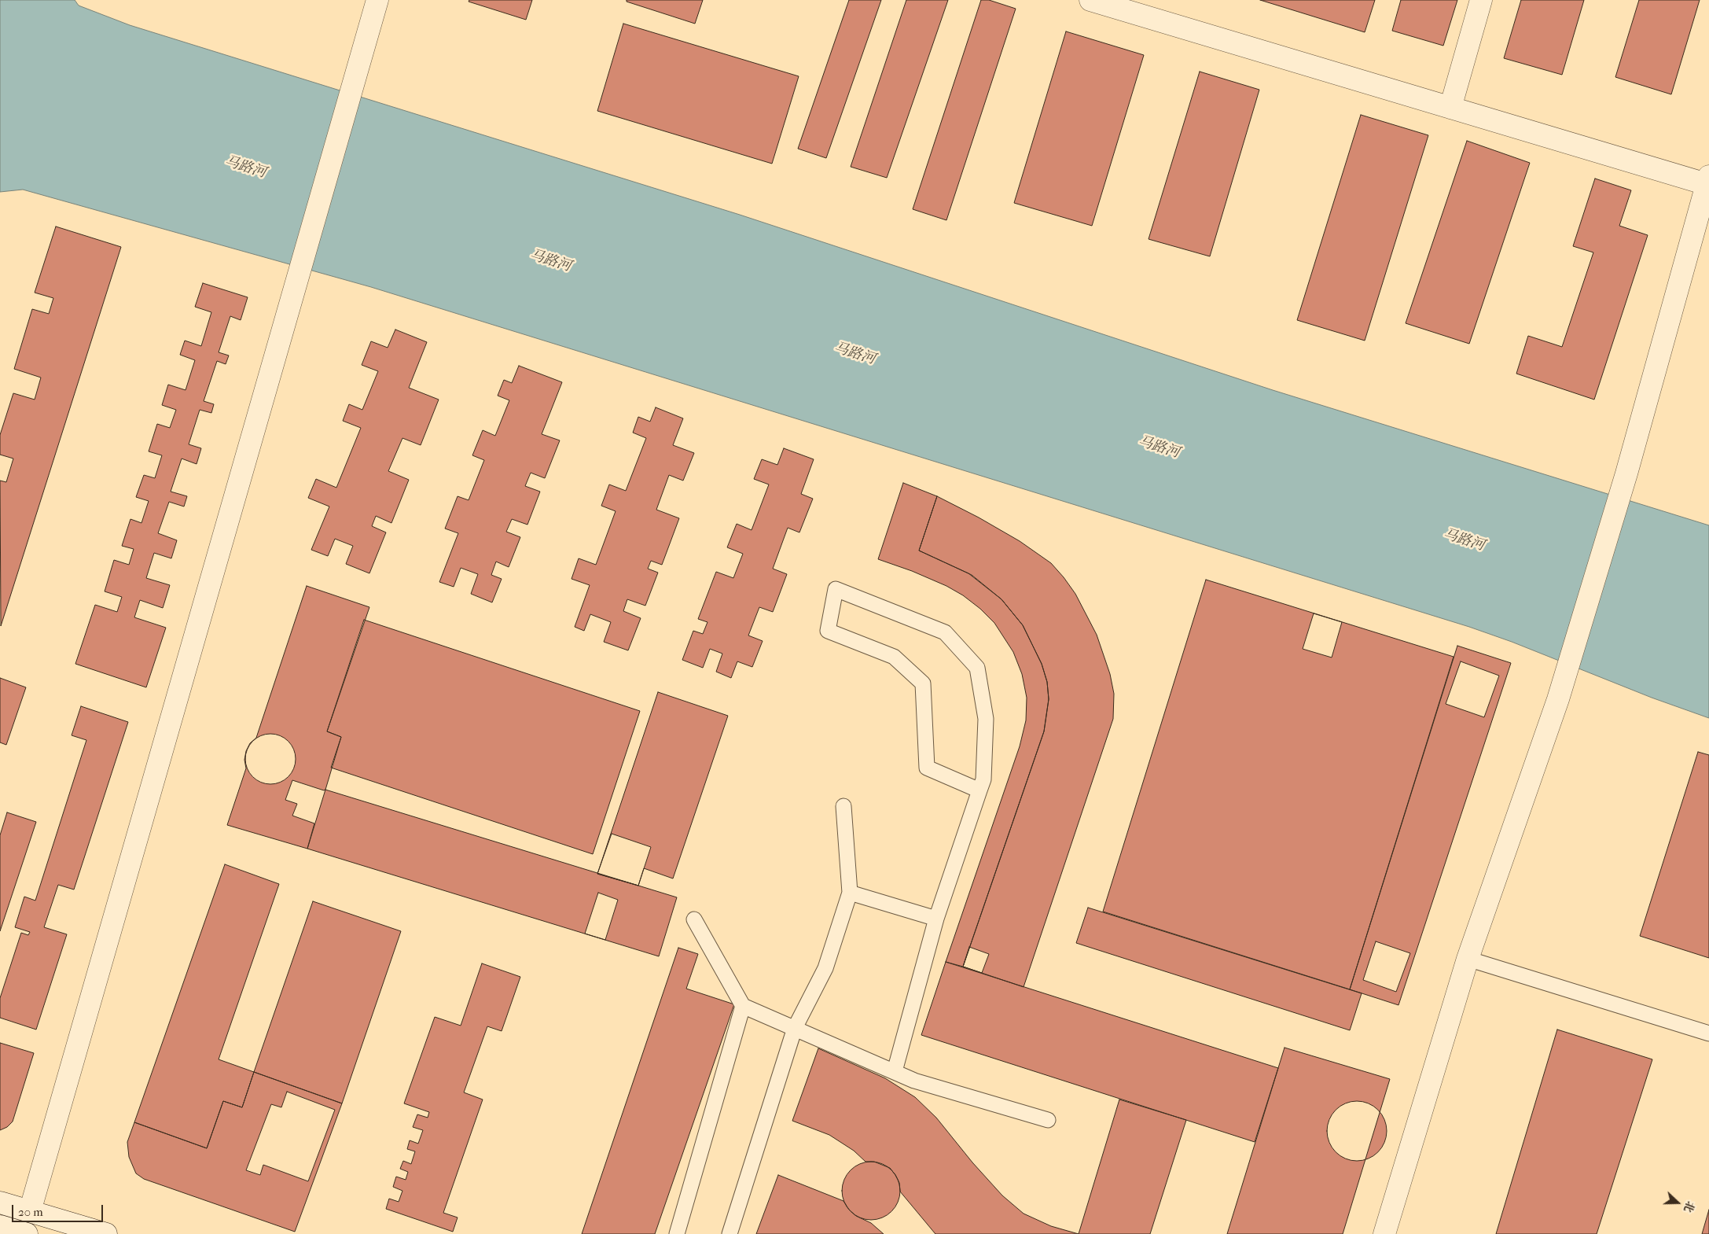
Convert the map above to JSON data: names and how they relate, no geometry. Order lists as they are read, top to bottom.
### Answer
{
  "water": ["马路河"],
  "scale_bar": "20 m",
  "north": "right"
}
